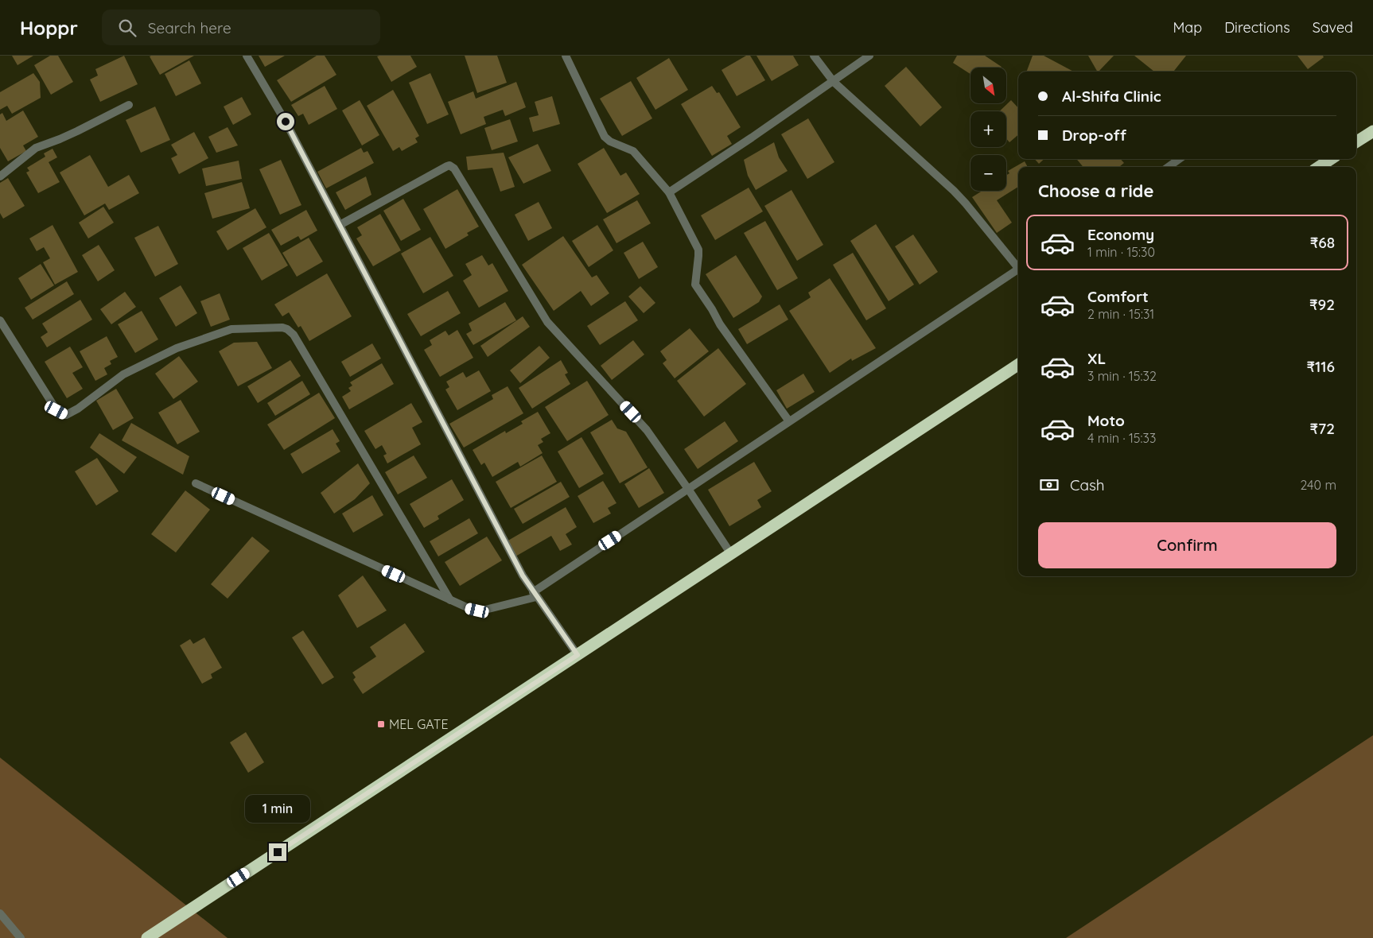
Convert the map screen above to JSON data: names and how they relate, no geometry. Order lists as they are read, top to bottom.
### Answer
{
  "places": {
    "transit": ["MEL GATE"]
  },
  "north": "bottom right",
  "page": {
    "header": "Hoppr",
    "search": "Search here",
    "nav": ["Map", "Directions", "Saved"],
    "map_buttons": ["+", "−"],
    "banner": ["Al-Shifa Clinic", "Drop-off"],
    "heading": "Choose a ride",
    "list": [
      {
        "name": "Economy",
        "note": "1 min · 15:30",
        "value": "₹68"
      },
      {
        "name": "Comfort",
        "note": "2 min · 15:31",
        "value": "₹92"
      },
      {
        "name": "XL",
        "note": "3 min · 15:32",
        "value": "₹116"
      },
      {
        "name": "Moto",
        "note": "4 min · 15:33",
        "value": "₹72"
      }
    ],
    "pay": ["Cash", "240 m"],
    "buttons": "Confirm",
    "bubble": "1 min"
  }
}
